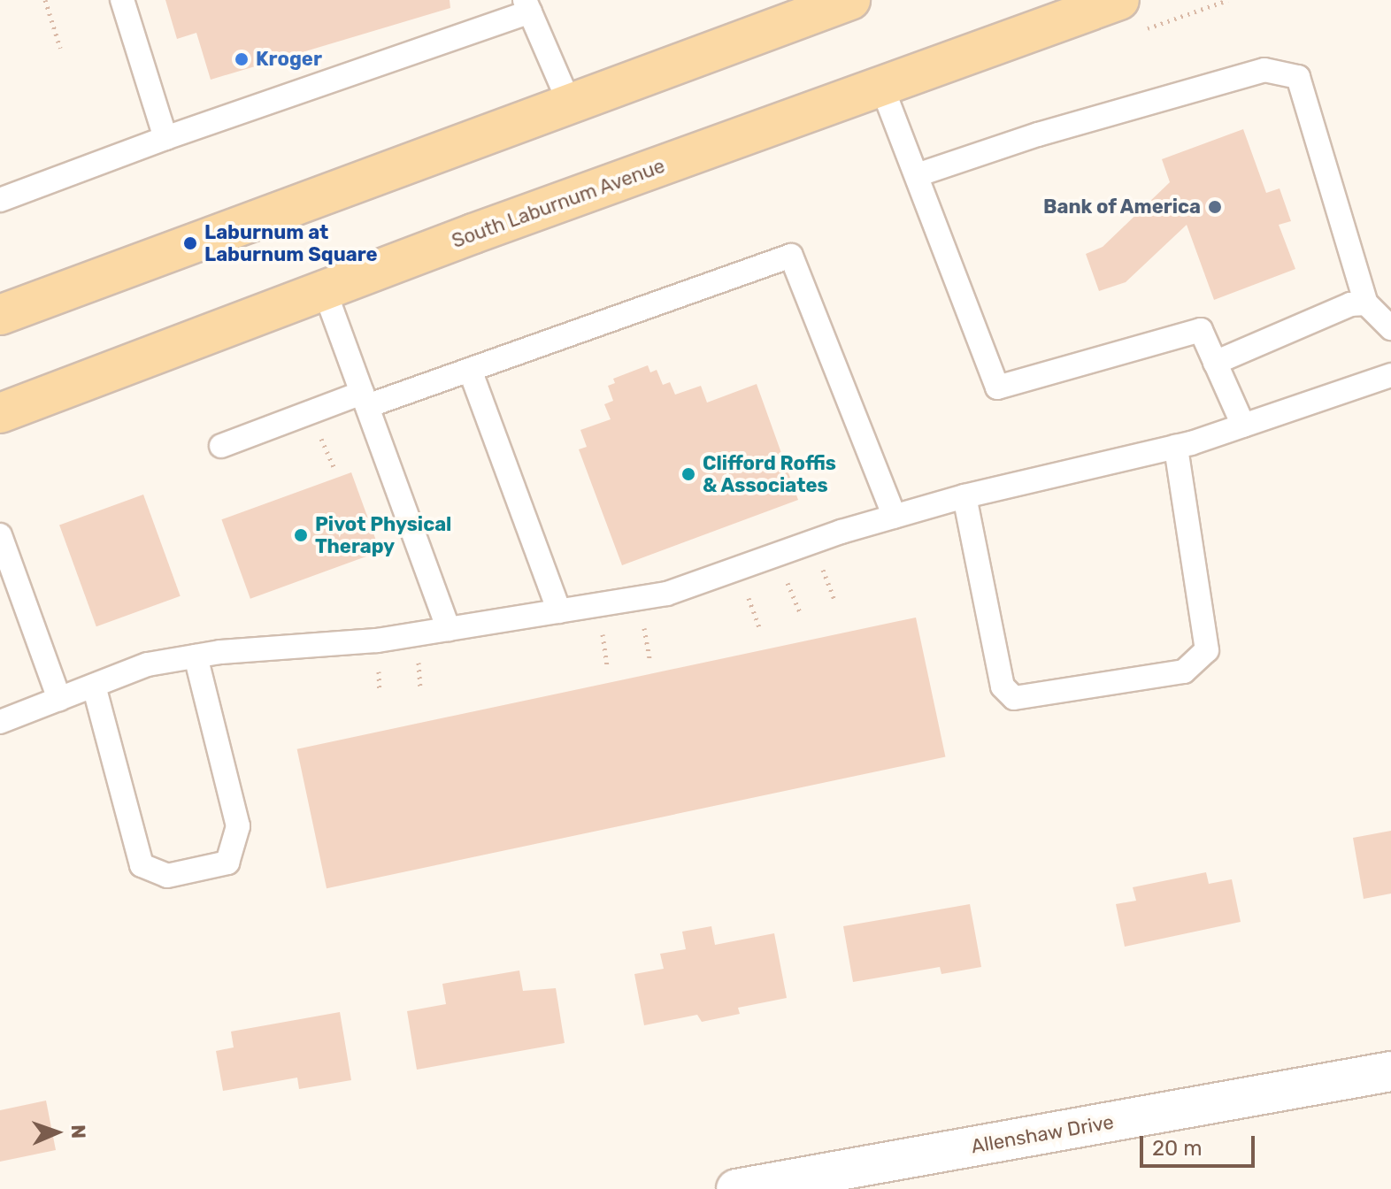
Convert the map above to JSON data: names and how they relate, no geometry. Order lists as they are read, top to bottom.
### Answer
{
  "streets": {
    "main road": ["South Laburnum Avenue"],
    "street": ["Allenshaw Drive"]
  },
  "places": [
    "Kroger",
    "Bank of America",
    "Laburnum at Laburnum Square",
    "Clifford Roffis & Associates",
    "Pivot Physical Therapy"
  ],
  "scale_bar": "20 m",
  "north": "right"
}
